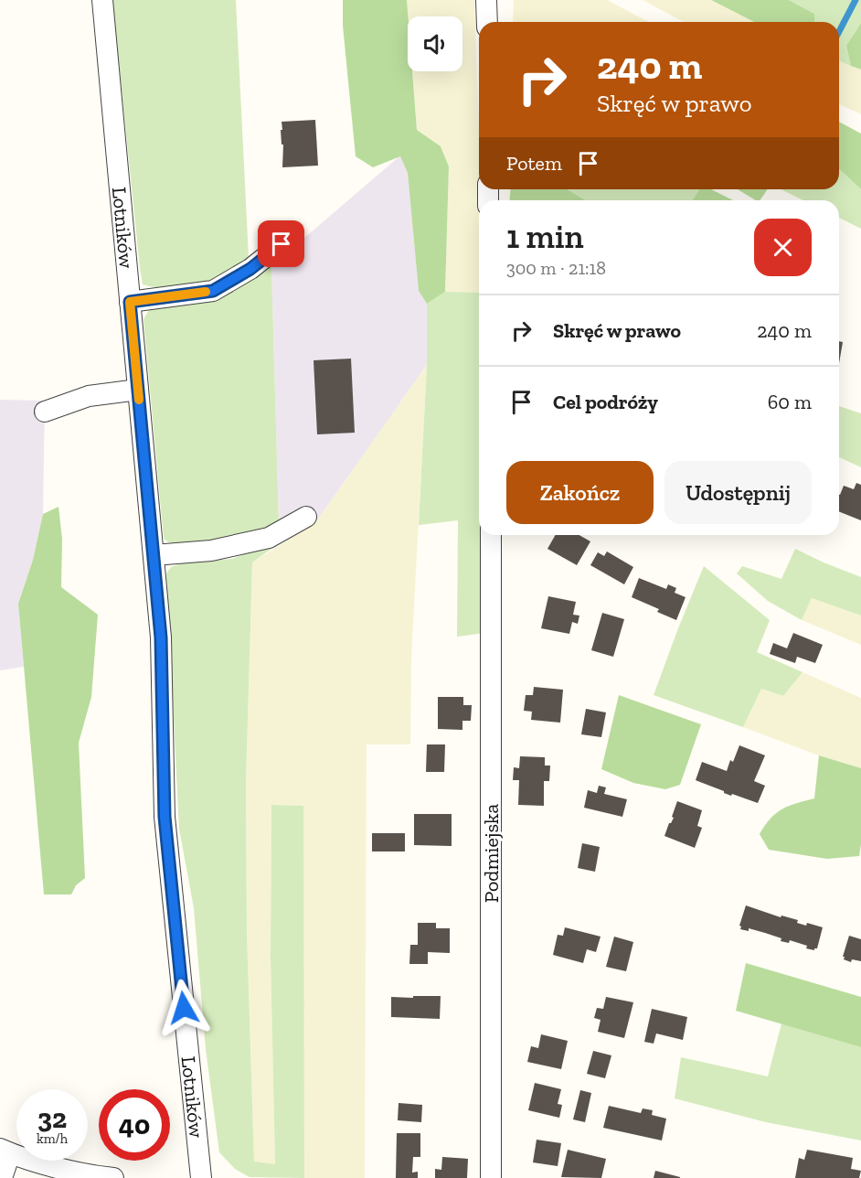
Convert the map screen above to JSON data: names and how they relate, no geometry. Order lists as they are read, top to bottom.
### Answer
{
  "streets": {
    "street": ["Lotników", "Podmiejska"]
  },
  "page": {
    "turn": ["240 m", "Skręć w prawo"],
    "then": "Potem",
    "heading": ["1 min", "300 m · 21:18"],
    "list": [
      {
        "name": "Skręć w prawo",
        "value": "240 m"
      },
      {
        "name": "Cel podróży",
        "value": "60 m"
      }
    ],
    "buttons": ["Zakończ", "Udostępnij"],
    "speed": "32 km/h",
    "limit": "40"
  }
}
